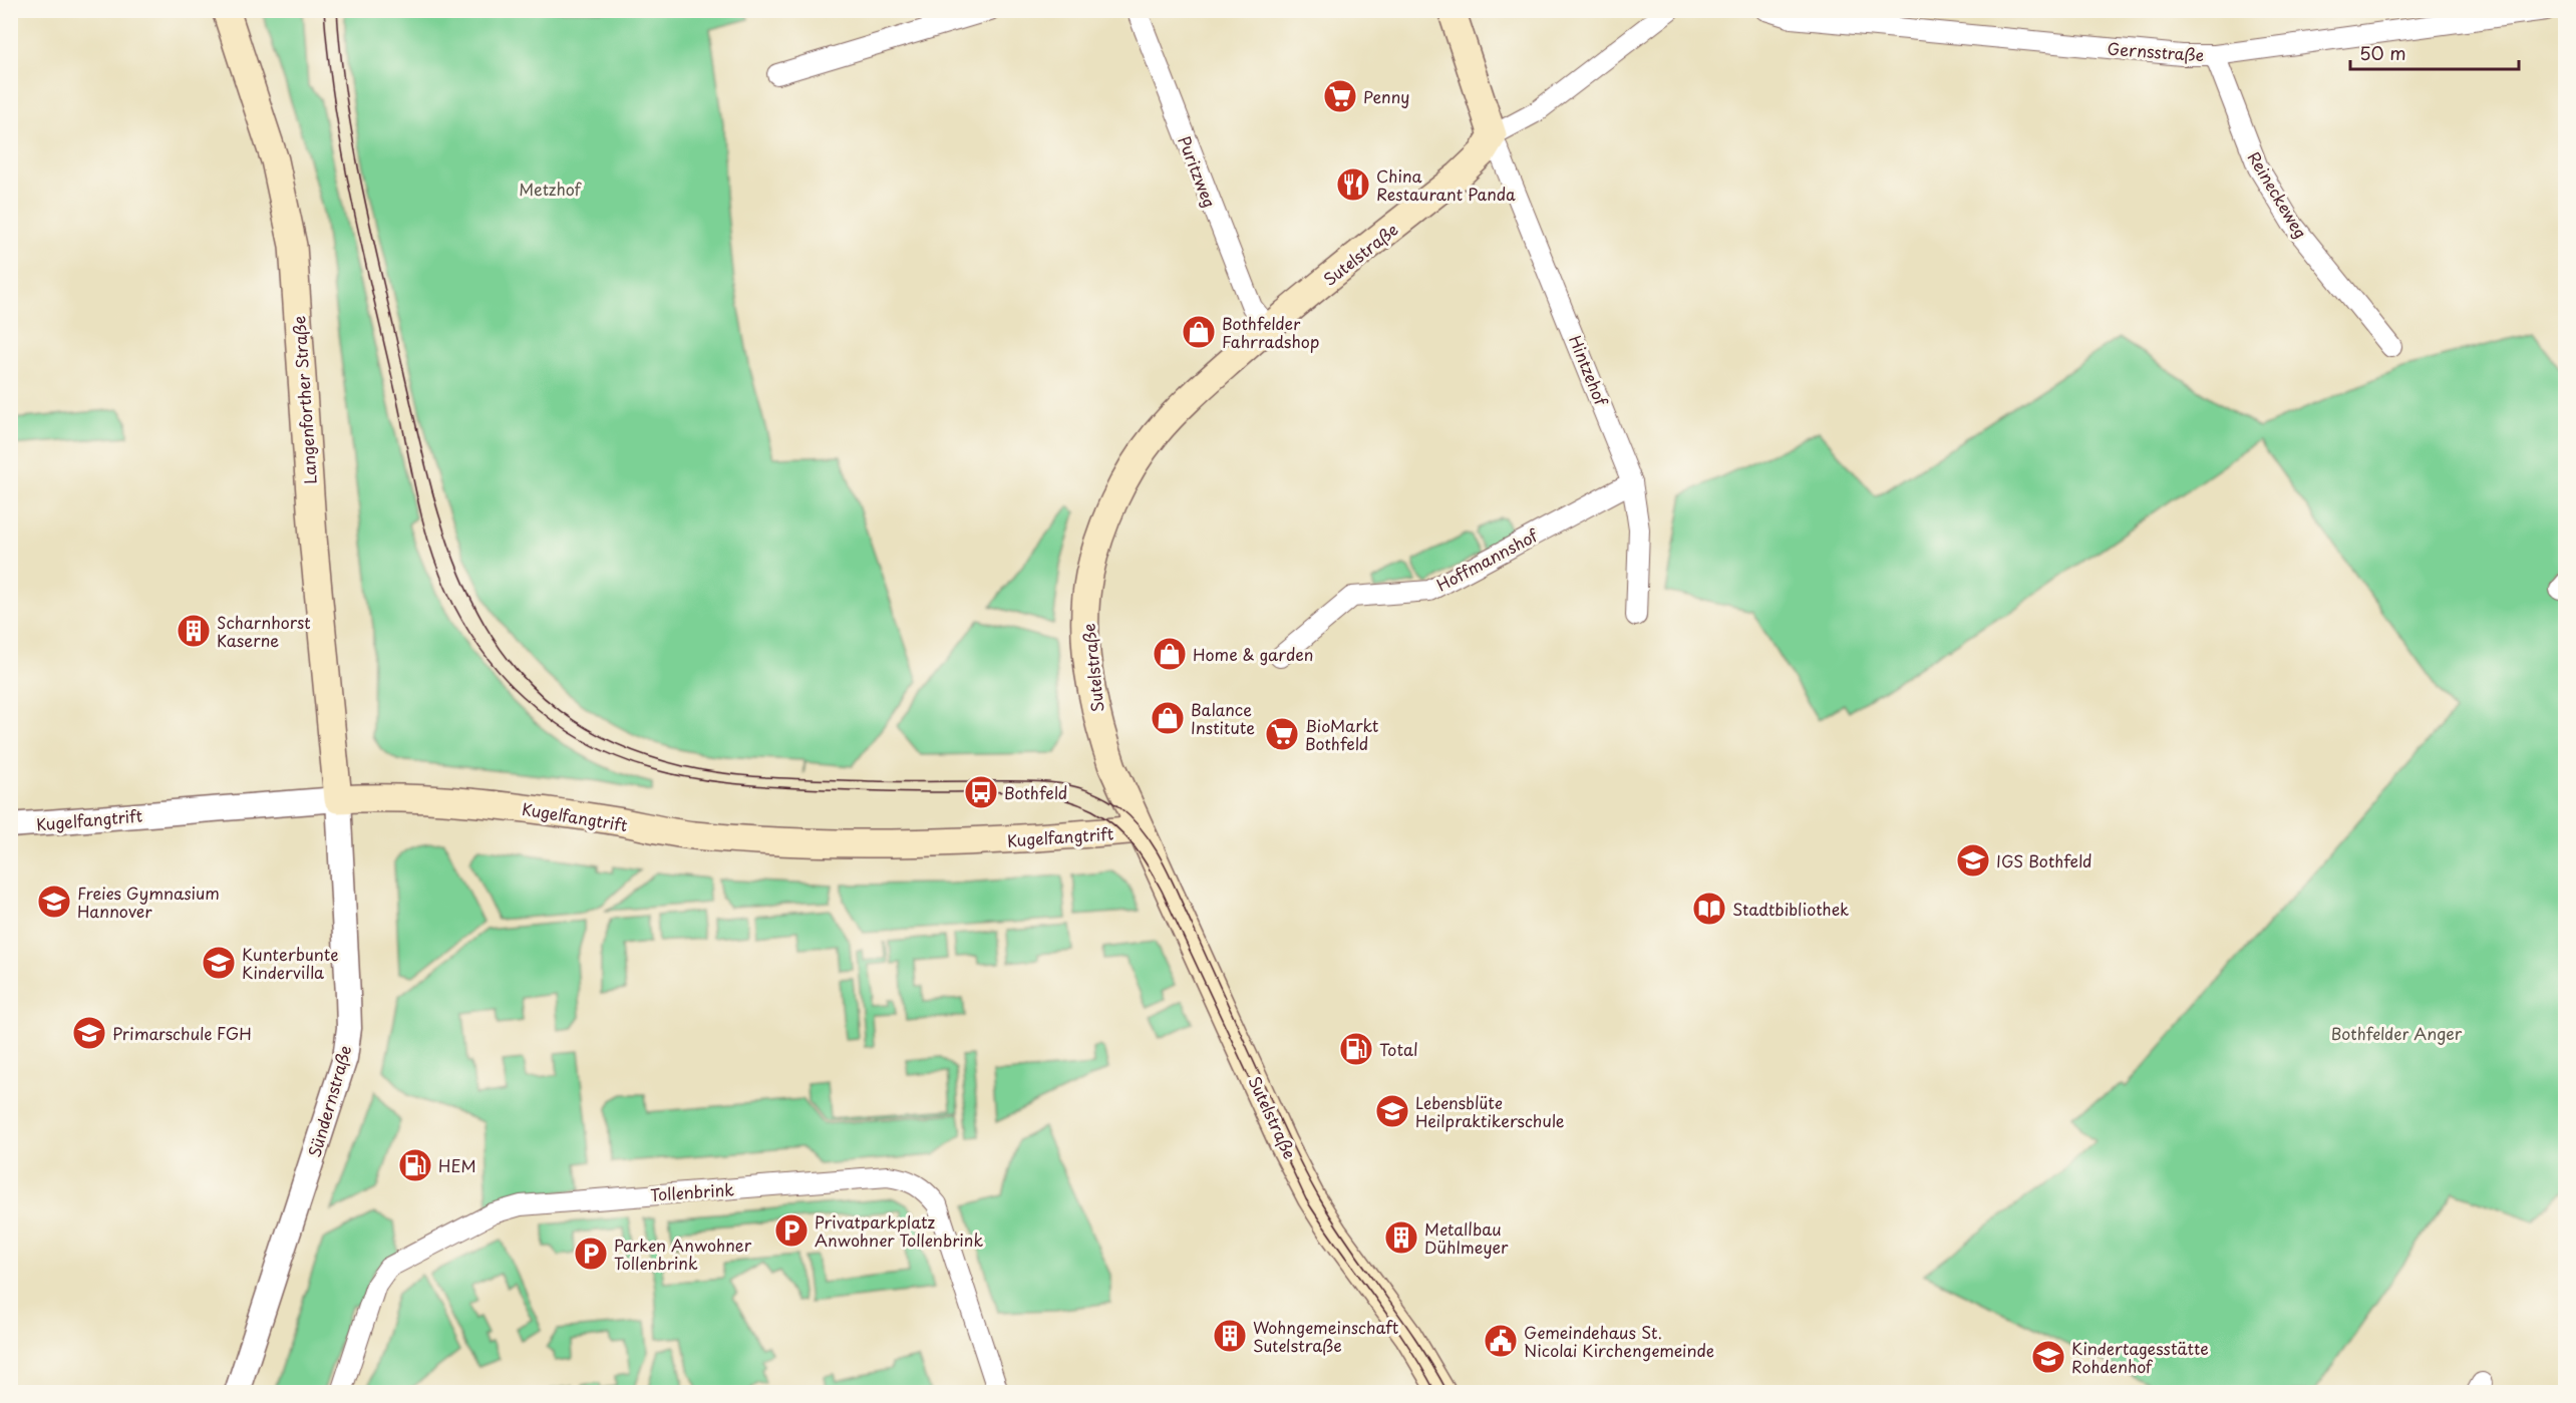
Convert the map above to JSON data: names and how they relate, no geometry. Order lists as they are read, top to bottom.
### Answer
{
  "streets": {
    "main road": ["Sutelstraße", "Langenforther Straße", "Kugelfangtrift"],
    "street": [
      "Gernsstraße",
      "Puritzweg",
      "Reineckeweg",
      "Hintzehof",
      "Hoffmannshof",
      "Sündernstraße",
      "Tollenbrink"
    ]
  },
  "crossings": [
    ["Gernsstraße", "Reineckeweg"],
    ["Puritzweg", "Sutelstraße"],
    ["Sutelstraße", "Hintzehof"],
    ["Sutelstraße", "Kugelfangtrift"],
    ["Hintzehof", "Hoffmannshof"],
    ["Langenforther Straße", "Kugelfangtrift"],
    ["Langenforther Straße", "Sündernstraße"],
    ["Kugelfangtrift", "Sündernstraße"]
  ],
  "parks": ["Metzhof", "Bothfelder Anger"],
  "places": {
    "supermarket": ["Penny", "BioMarkt Bothfeld"],
    "restaurant": ["China Restaurant Panda"],
    "shop": ["Bothfelder Fahrradshop", "Home & garden", "Balance Institute"],
    "building": ["Scharnhorst Kaserne", "Metallbau Dühlmeyer", "Wohngemeinschaft Sutelstraße"],
    "bus stop": ["Bothfeld"],
    "school or university": [
      "IGS Bothfeld",
      "Freies Gymnasium Hannover",
      "Kunterbunte Kindervilla",
      "Primarschule FGH",
      "Lebensblüte Heilpraktikerschule",
      "Kindertagesstätte Rohdenhof"
    ],
    "library": ["Stadtbibliothek"],
    "fuel station": ["Total", "HEM"],
    "parking": ["Privatparkplatz Anwohner Tollenbrink", "Parken Anwohner Tollenbrink"],
    "public building": ["Gemeindehaus St. Nicolai Kirchengemeinde"]
  },
  "scale_bar": "50 m"
}
